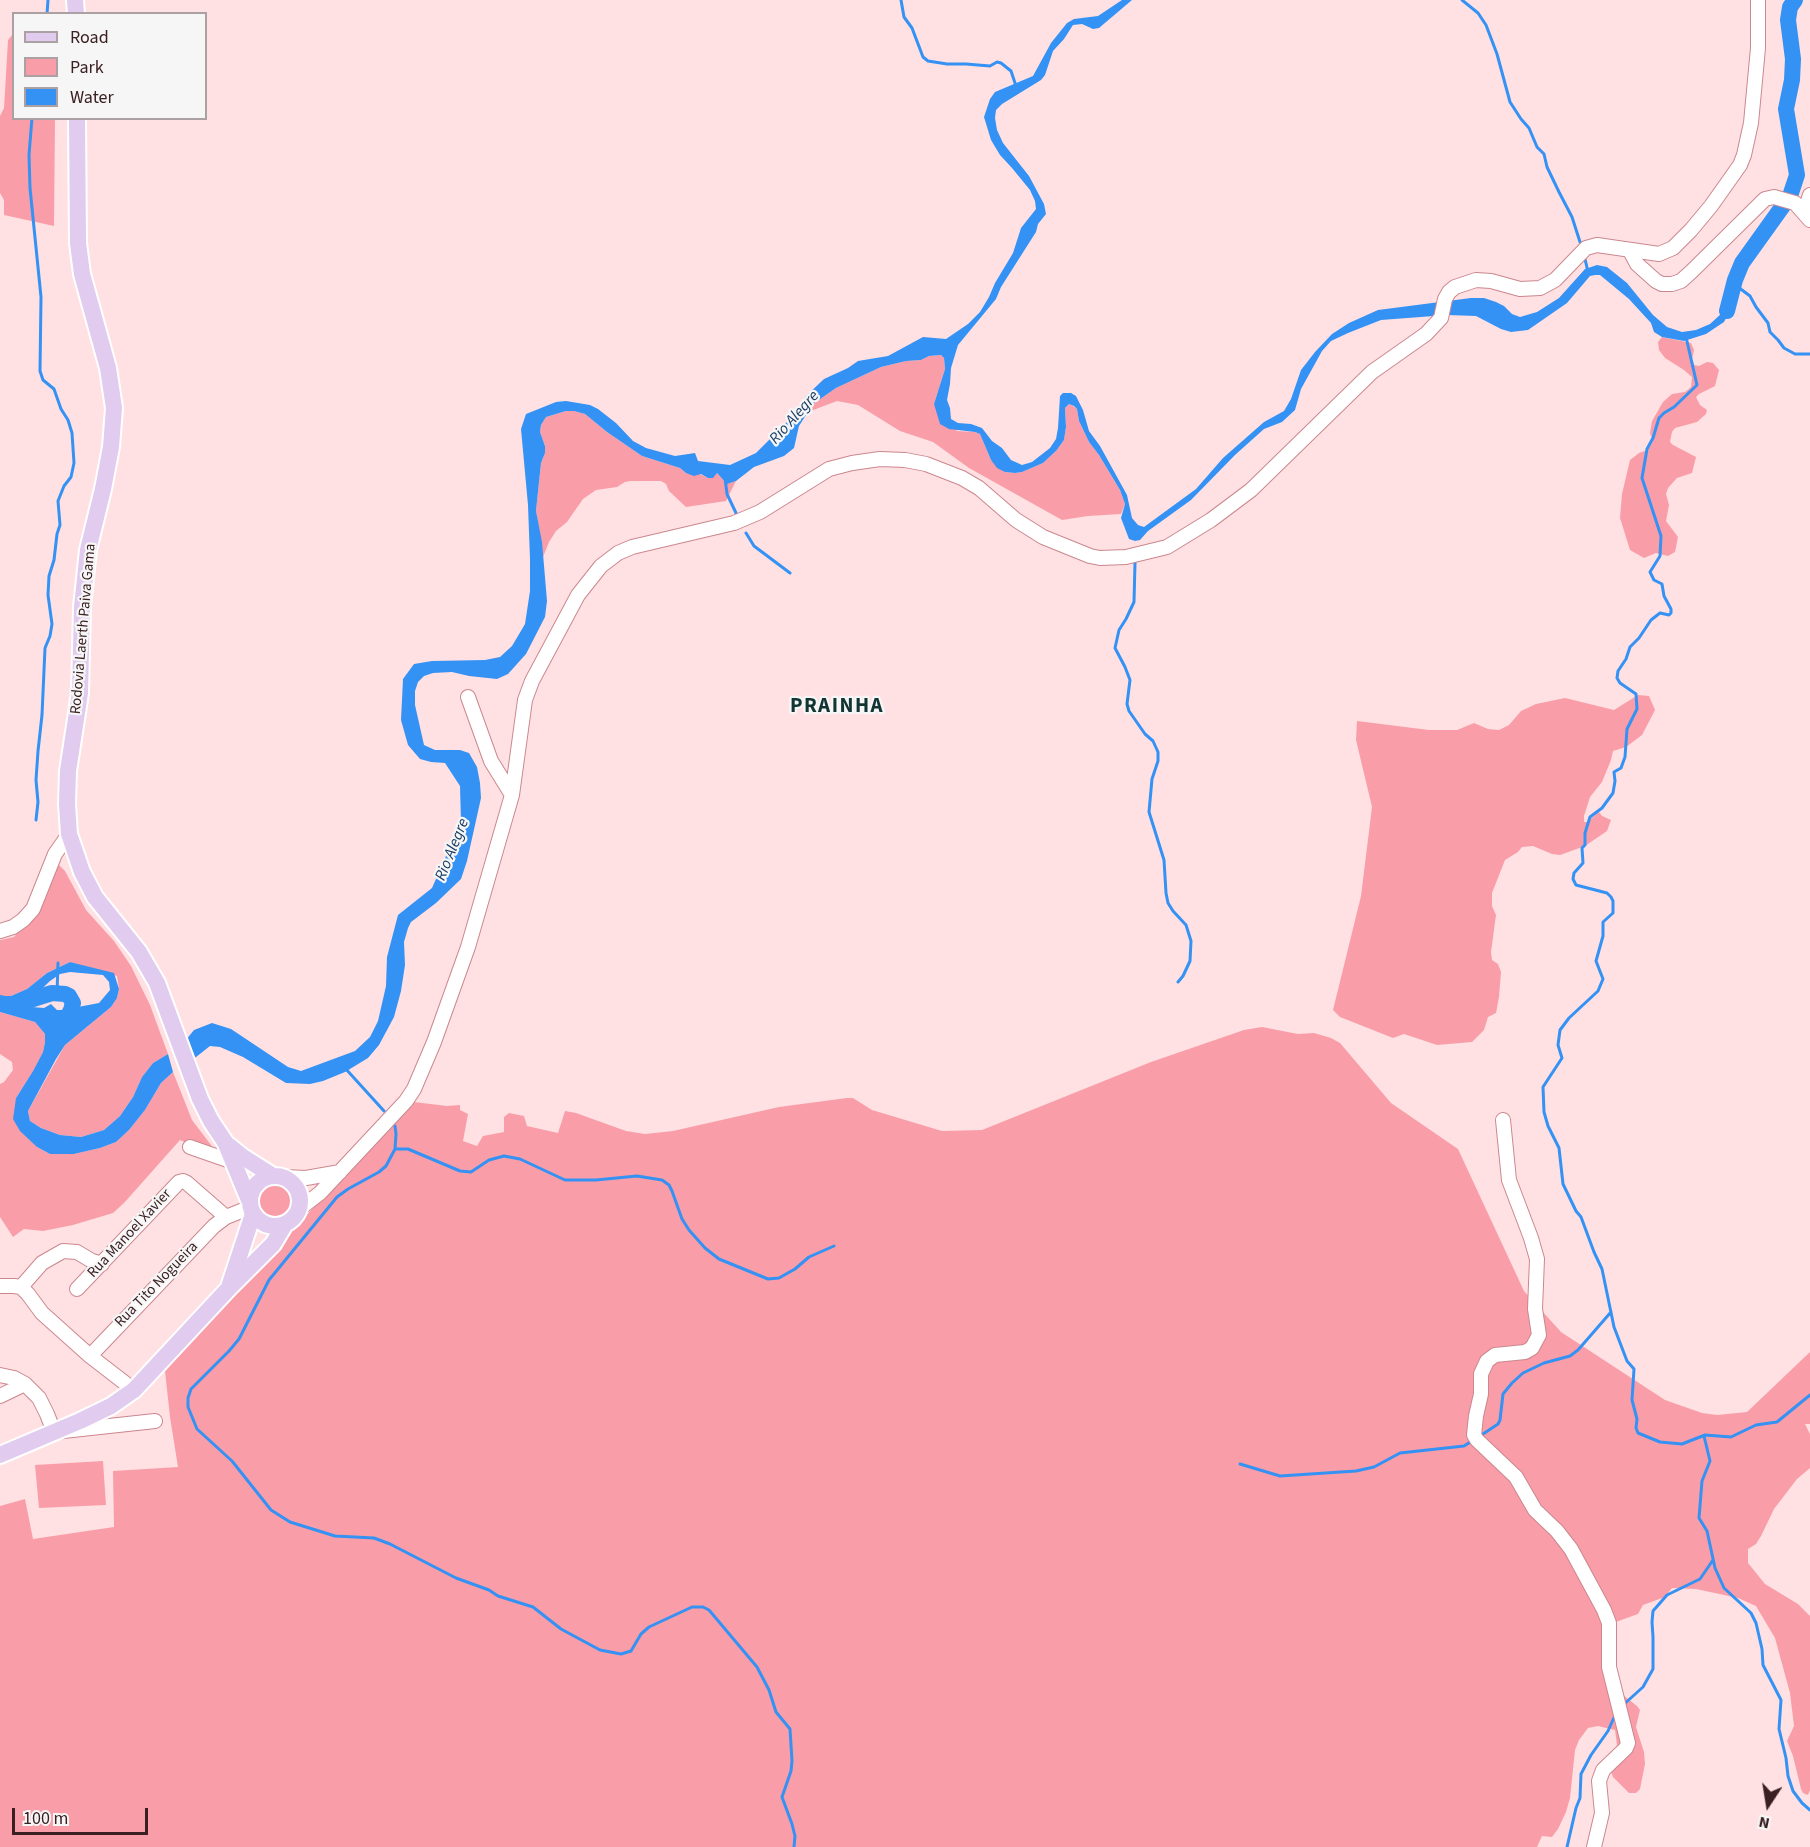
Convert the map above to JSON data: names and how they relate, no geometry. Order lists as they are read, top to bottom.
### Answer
{
  "streets": {
    "main road": ["Rodovia Laerth Paiva Gama"],
    "street": ["Rua Manoel Xavier", "Rua Tito Nogueira"]
  },
  "crossings": [
    ["Rodovia Laerth Paiva Gama", "Rua Tito Nogueira"],
    ["Rua Manoel Xavier", "Rua Tito Nogueira"]
  ],
  "districts": ["PRAINHA"],
  "water": ["Rio Alegre"],
  "legend": ["Road", "Park", "Water"],
  "scale_bar": "100 m",
  "north": "bottom"
}
